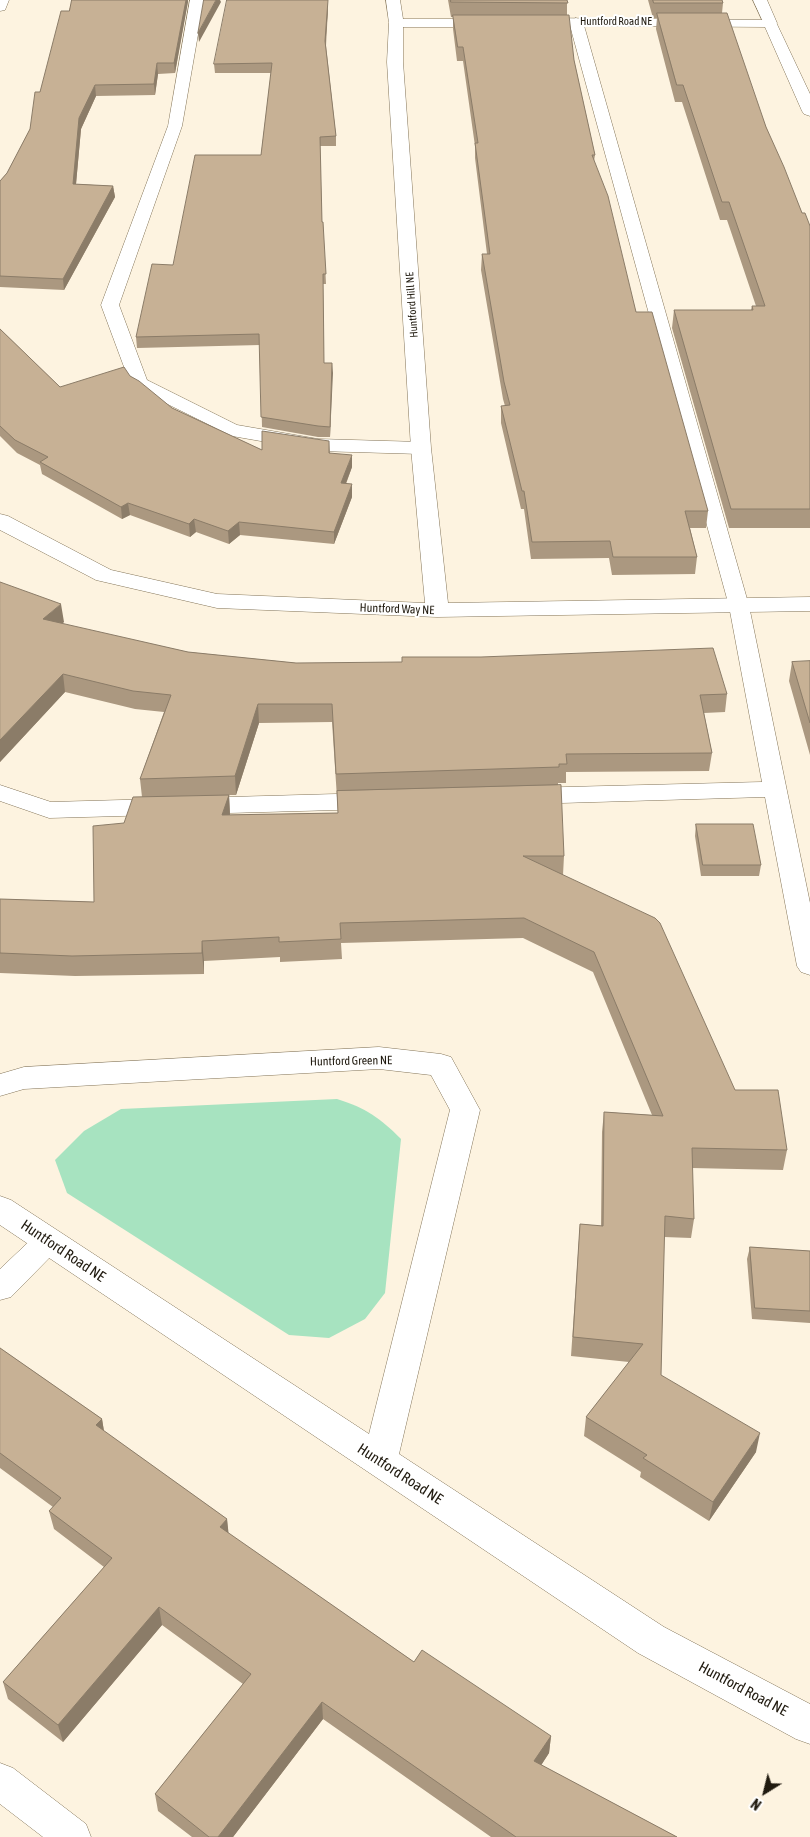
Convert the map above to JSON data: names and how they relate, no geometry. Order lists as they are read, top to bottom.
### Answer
{
  "streets": {
    "street": [
      "Huntford Road NE",
      "Huntford Hill NE",
      "Huntford Way NE",
      "Huntford Green NE"
    ]
  },
  "crossings": [
    ["Huntford Road NE", "Huntford Hill NE"],
    ["Huntford Road NE", "Huntford Green NE"],
    ["Huntford Hill NE", "Huntford Way NE"]
  ],
  "north": "bottom left"
}
